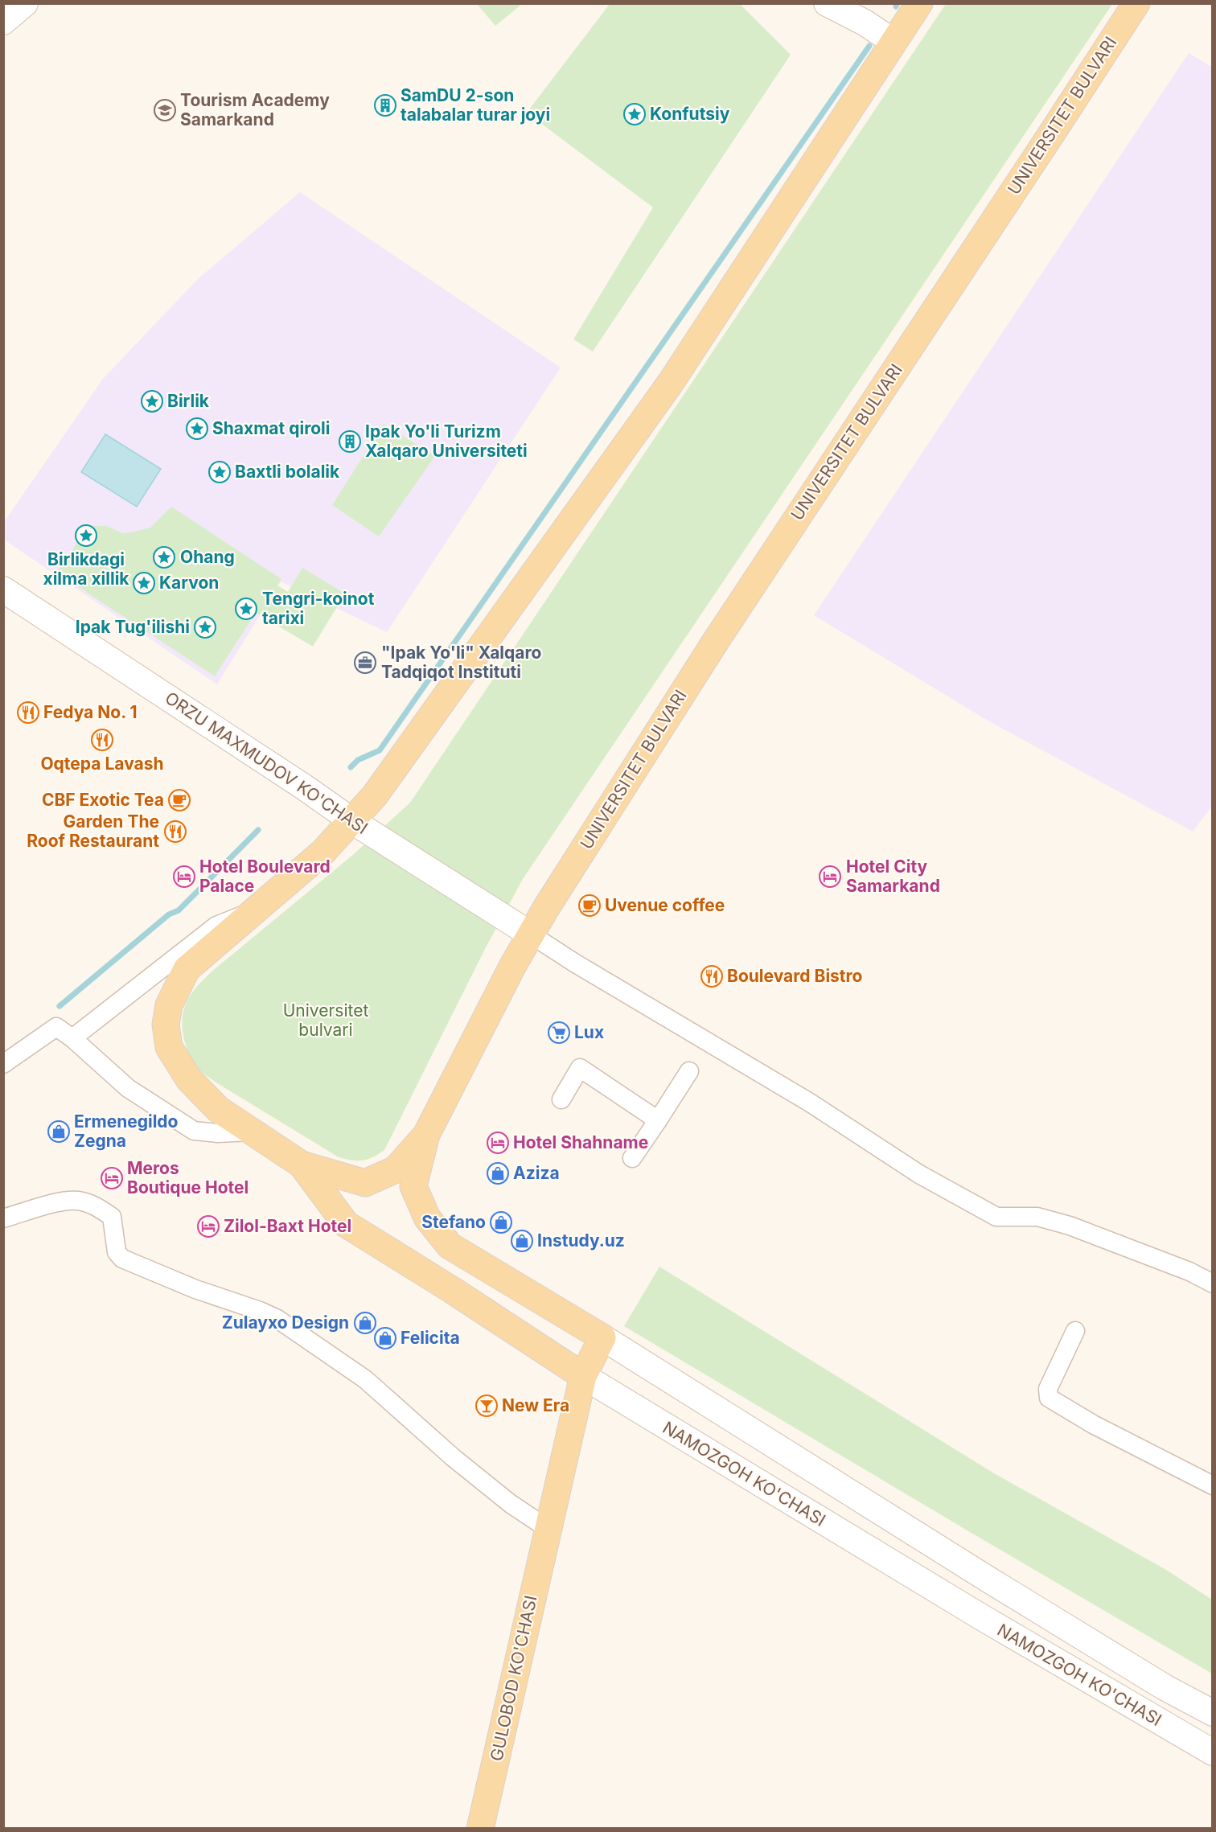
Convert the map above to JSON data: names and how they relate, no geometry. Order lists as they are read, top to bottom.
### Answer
{
  "streets": {
    "main road": [
      "UNIVERSITET BULVARI",
      "ORZU MAXMUDOV KO'CHASI",
      "NAMOZGOH KO'CHASI",
      "GULOBOD KO'CHASI"
    ]
  },
  "crossings": [
    ["UNIVERSITET BULVARI", "ORZU MAXMUDOV KO'CHASI"],
    ["UNIVERSITET BULVARI", "NAMOZGOH KO'CHASI"],
    ["NAMOZGOH KO'CHASI", "GULOBOD KO'CHASI"]
  ],
  "parks": ["Universitet bulvari"],
  "places": {
    "building": ["SamDU 2-son talabalar turar joyi", "Ipak Yo'li Turizm Xalqaro Universiteti"],
    "school or university": ["Tourism Academy Samarkand"],
    "place": [
      "Konfutsiy",
      "Birlik",
      "Shaxmat qiroli",
      "Baxtli bolalik",
      "Birlikdagi xilma xillik",
      "Ohang",
      "Karvon",
      "Tengri-koinot tarixi",
      "Ipak Tug'ilishi"
    ],
    "office": ["\"Ipak Yo'li\" Xalqaro Tadqiqot Instituti"],
    "restaurant": [
      "Fedya No. 1",
      "Oqtepa Lavash",
      "Garden The Roof Restaurant",
      "Boulevard Bistro"
    ],
    "cafe": ["CBF Exotic Tea", "Uvenue coffee"],
    "hotel": [
      "Hotel Boulevard Palace",
      "Hotel City Samarkand",
      "Hotel Shahname",
      "Meros Boutique Hotel",
      "Zilol-Baxt Hotel"
    ],
    "supermarket": ["Lux"],
    "shop": [
      "Ermenegildo Zegna",
      "Aziza",
      "Stefano",
      "Instudy.uz",
      "Zulayxo Design",
      "Felicita"
    ],
    "bar": ["New Era"]
  }
}
